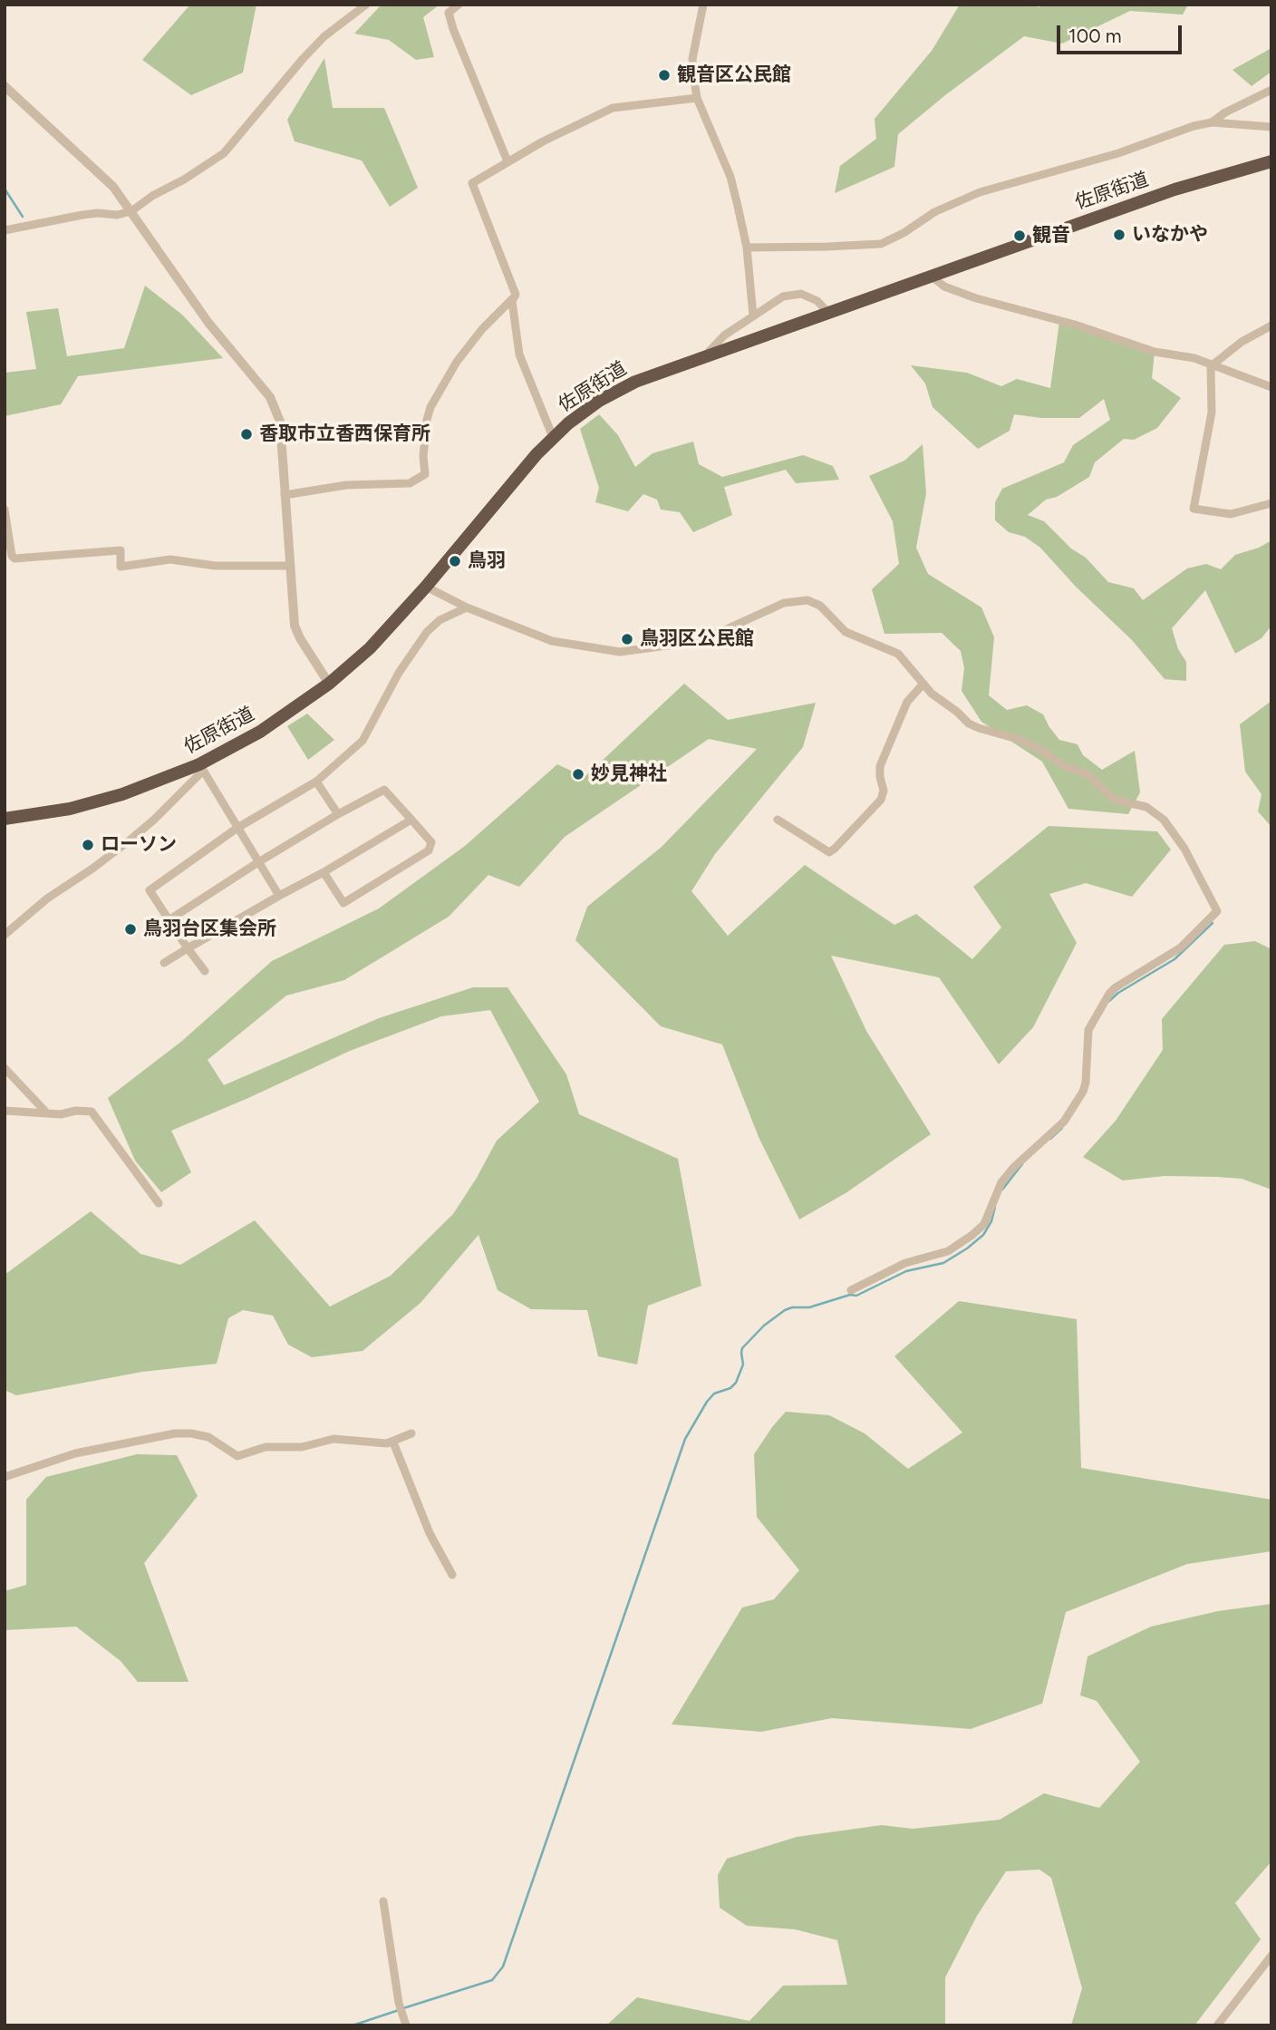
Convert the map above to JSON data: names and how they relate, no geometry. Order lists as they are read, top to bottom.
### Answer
{
  "streets": {
    "highway": ["佐原街道"]
  },
  "places": [
    "観音区公民館",
    "いなかや",
    "観音",
    "香取市立香西保育所",
    "鳥羽",
    "鳥羽区公民館",
    "妙見神社",
    "ローソン",
    "鳥羽台区集会所"
  ],
  "scale_bar": "100 m"
}
